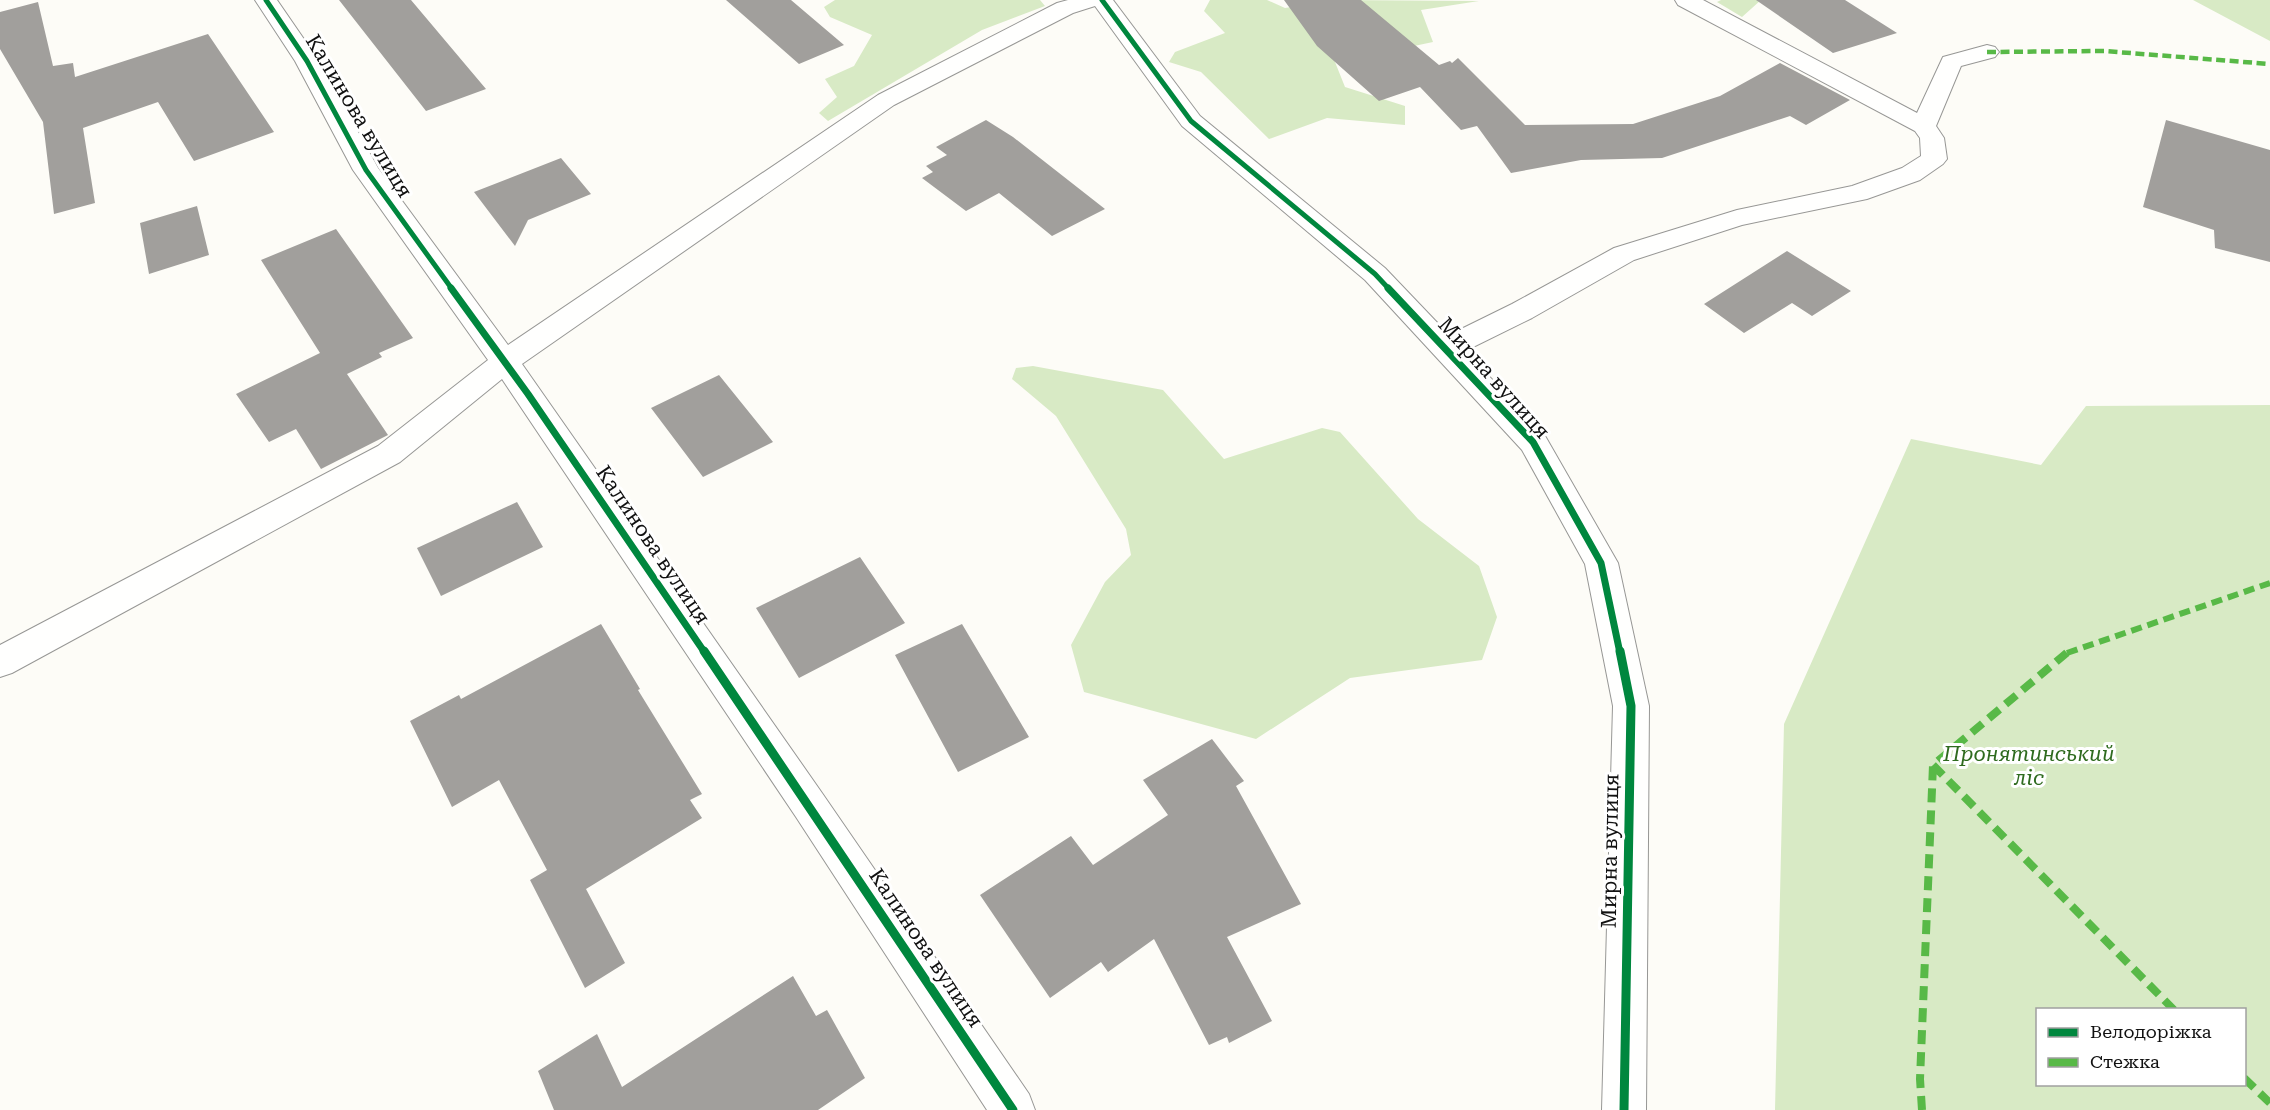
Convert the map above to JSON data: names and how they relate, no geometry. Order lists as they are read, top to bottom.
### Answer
{
  "streets": {
    "street": ["Калинова вулиця", "Мирна вулиця"]
  },
  "parks": ["Пронятинський ліс"],
  "legend": ["Велодоріжка", "Стежка"]
}
